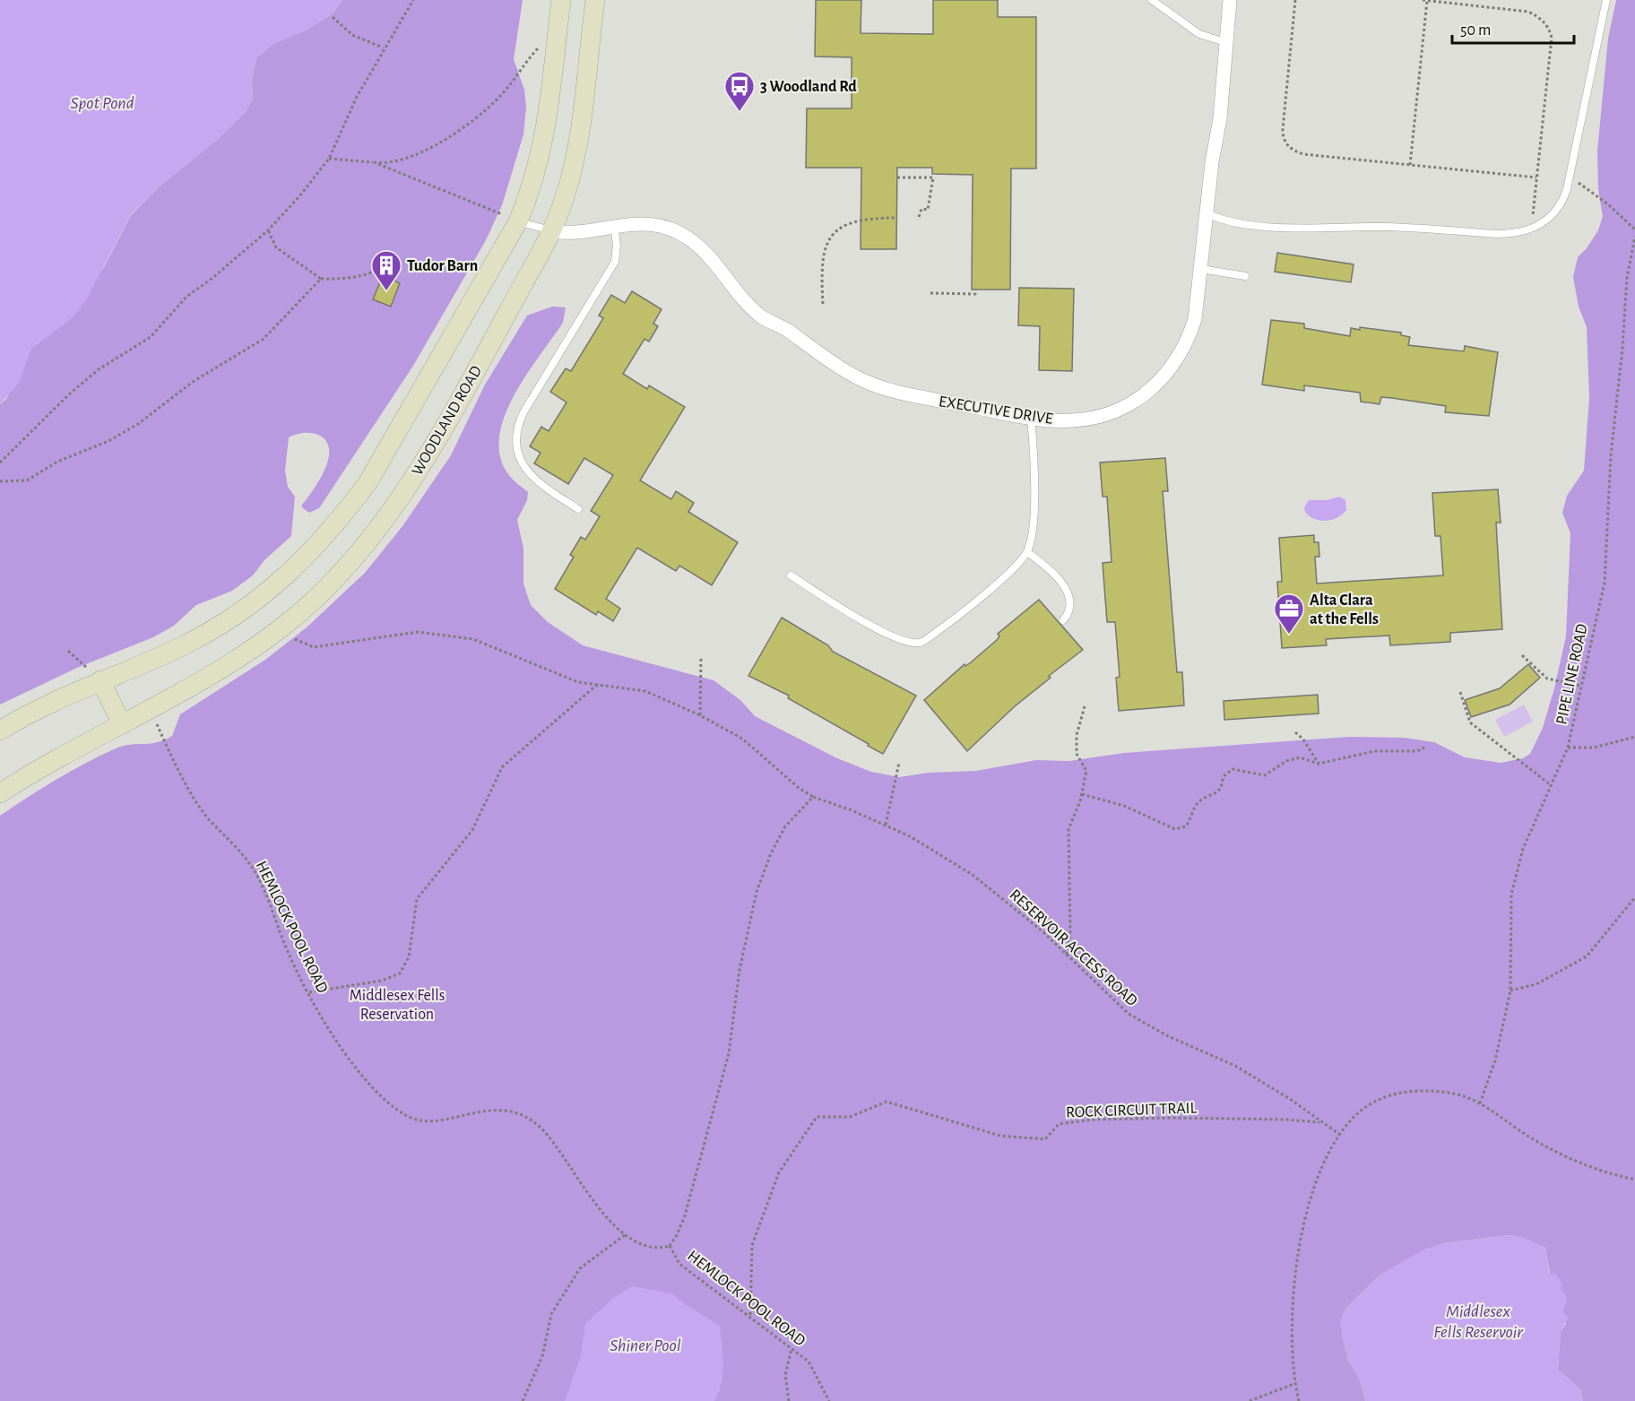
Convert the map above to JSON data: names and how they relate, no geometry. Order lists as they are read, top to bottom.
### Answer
{
  "streets": {
    "main road": ["WOODLAND ROAD"],
    "street": ["EXECUTIVE DRIVE"],
    "path": [
      "PIPE LINE ROAD",
      "HEMLOCK POOL ROAD",
      "RESERVOIR ACCESS ROAD",
      "ROCK CIRCUIT TRAIL"
    ]
  },
  "crossings": [
    ["EXECUTIVE DRIVE", "WOODLAND ROAD"],
    ["WOODLAND ROAD", "HEMLOCK POOL ROAD"],
    ["HEMLOCK POOL ROAD", "ROCK CIRCUIT TRAIL"],
    ["RESERVOIR ACCESS ROAD", "ROCK CIRCUIT TRAIL"]
  ],
  "water": ["Spot Pond", "Middlesex Fells Reservoir", "Shiner Pool"],
  "parks": ["Middlesex Fells Reservation"],
  "places": {
    "bus stop": ["3 Woodland Rd"],
    "building": ["Tudor Barn"],
    "office": ["Alta Clara at the Fells"]
  },
  "scale_bar": "50 m"
}
